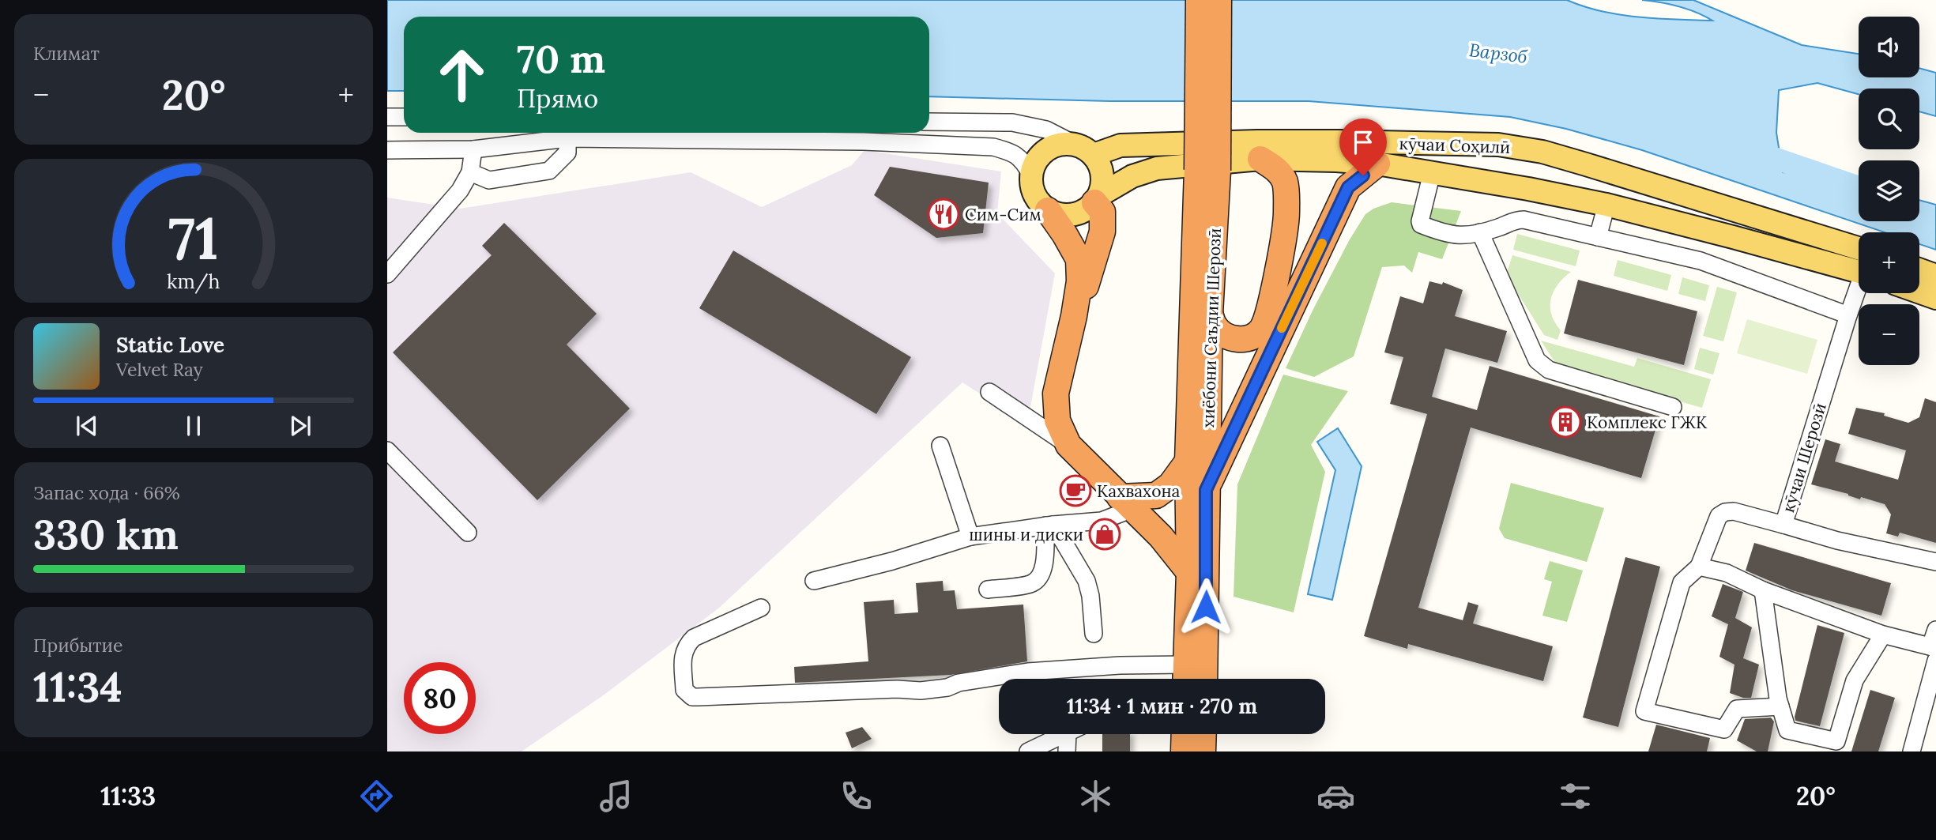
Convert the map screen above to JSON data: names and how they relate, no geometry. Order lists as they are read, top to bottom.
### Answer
{
  "streets": {
    "highway": ["хиёбони Саъдии Шерозӣ"],
    "main road": ["кӯчаи Соҳилӣ"],
    "street": ["кӯчаи Шерозӣ"]
  },
  "water": ["Варзоб"],
  "places": {
    "restaurant": ["Сим-Сим"],
    "building": ["Комплекс ГЖК"],
    "cafe": ["Кахвахона"],
    "shop": ["шины и диски"]
  },
  "page": {
    "tile": [
      "Климат",
      ["Запас хода · 66%", "330 km"],
      ["Прибытие", "11:34"]
    ],
    "map_buttons": ["+", "−"],
    "turn": ["70 m", "Прямо"],
    "heat": ["−", "20°", "+"],
    "song": ["Static Love", "Velvet Ray"],
    "limit": "80",
    "trip": "11:34 · 1 мин · 270 m",
    "tabs": ["11:33", "20°"],
    "gauge": ["71", "km/h"]
  }
}
